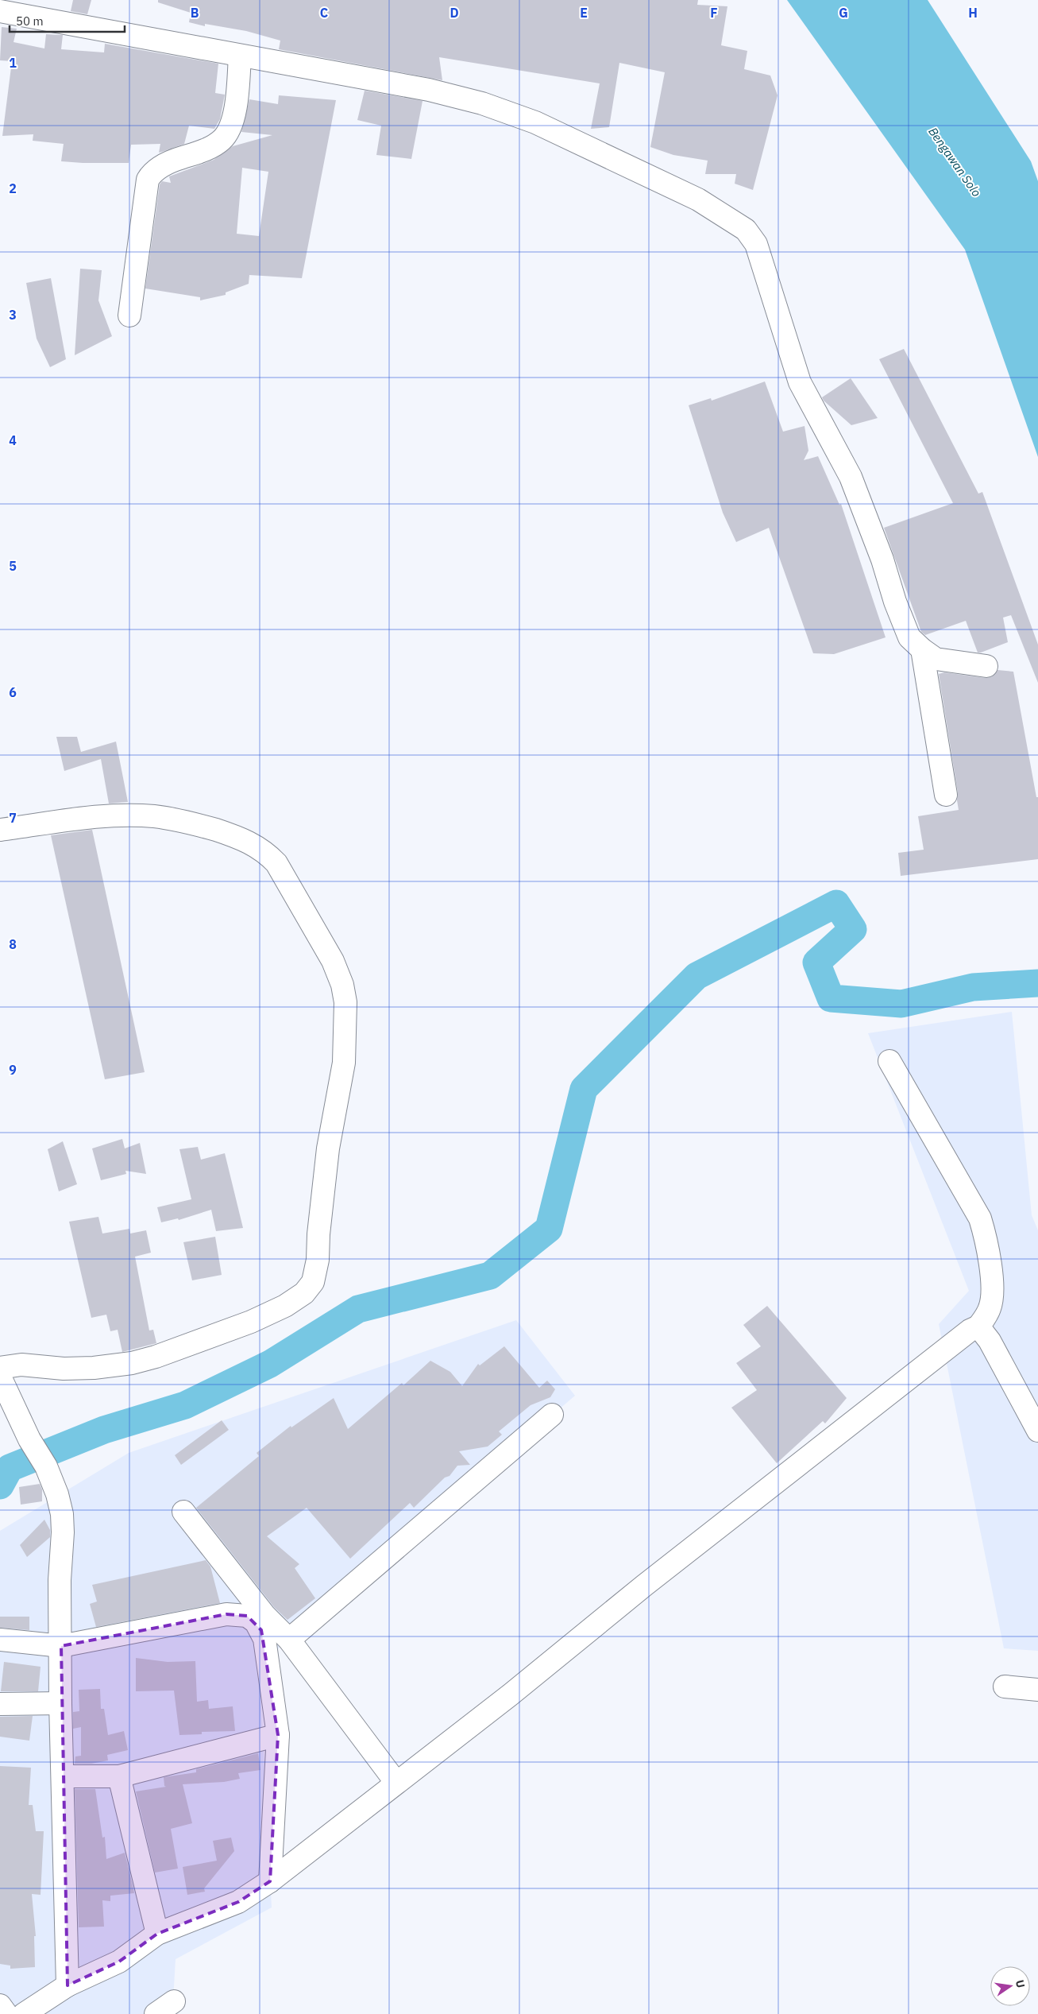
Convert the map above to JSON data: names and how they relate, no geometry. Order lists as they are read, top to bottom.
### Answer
{
  "water": ["Bengawan Solo"],
  "scale_bar": "50 m",
  "north": "right",
  "grid": {
    "columns": [
      "B",
      "C",
      "D",
      "E",
      "F",
      "G",
      "H"
    ],
    "rows": [
      "1",
      "2",
      "3",
      "4",
      "5",
      "6",
      "7",
      "8",
      "9"
    ]
  }
}
